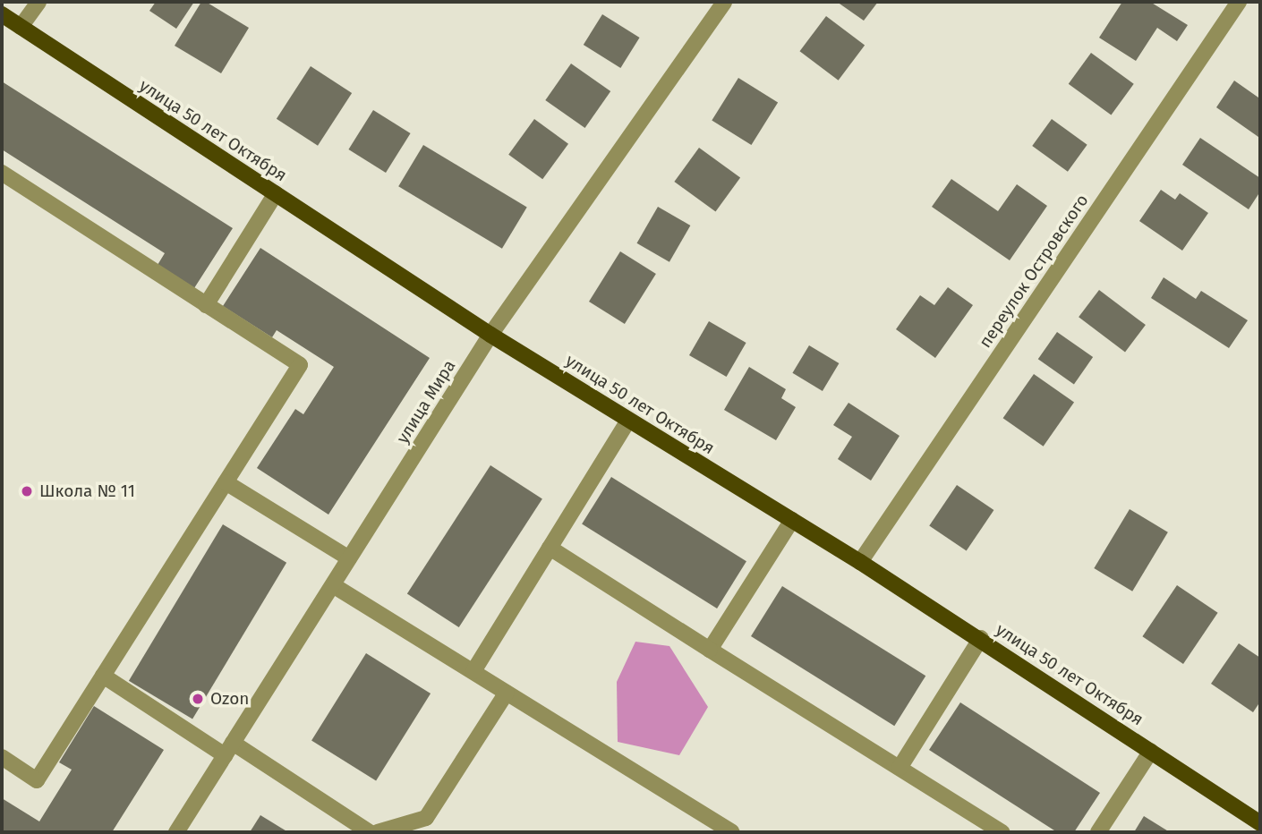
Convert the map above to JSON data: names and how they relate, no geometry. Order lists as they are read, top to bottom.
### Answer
{
  "streets": {
    "main road": ["улица 50 лет Октября"],
    "street": ["переулок Островского", "улица Мира"]
  },
  "crossings": [
    ["улица 50 лет Октября", "переулок Островского"],
    ["улица 50 лет Октября", "улица Мира"]
  ],
  "places": ["Школа № 11", "Ozon"]
}
